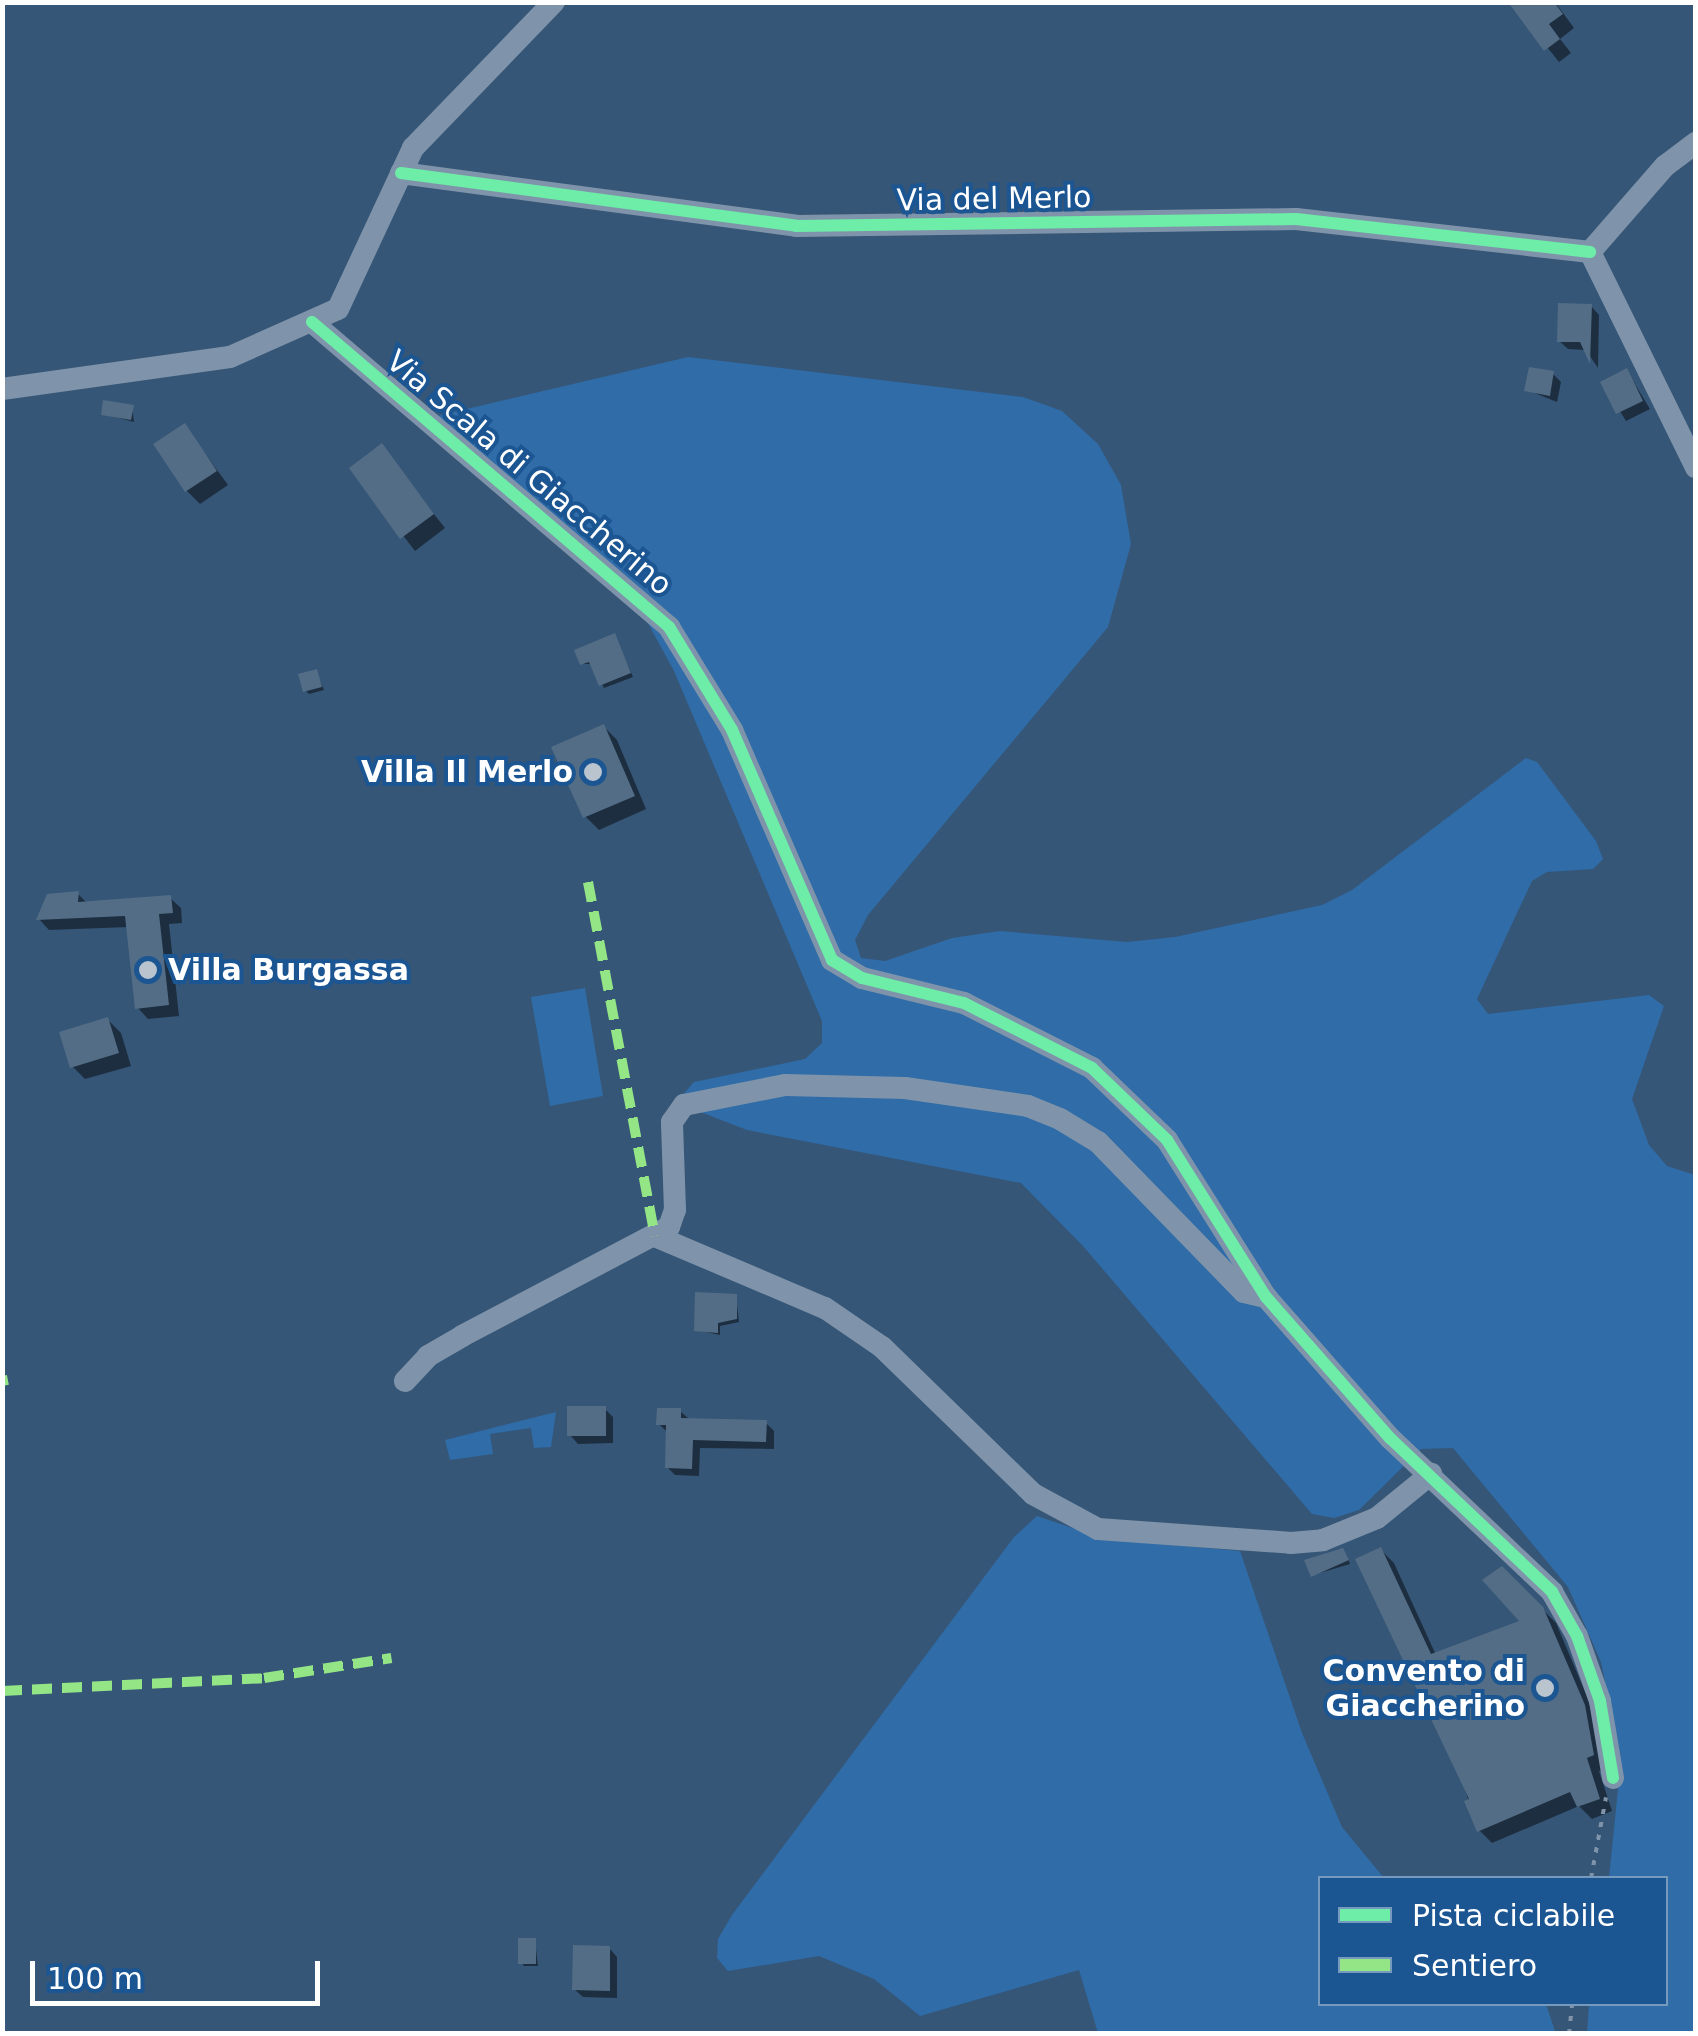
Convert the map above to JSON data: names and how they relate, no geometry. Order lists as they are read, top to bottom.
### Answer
{
  "streets": {
    "street": ["Via del Merlo", "Via Scala di Giaccherino"]
  },
  "places": ["Villa Il Merlo", "Villa Burgassa", "Convento di Giaccherino"],
  "legend": ["Pista ciclabile", "Sentiero"],
  "scale_bar": "100 m"
}
